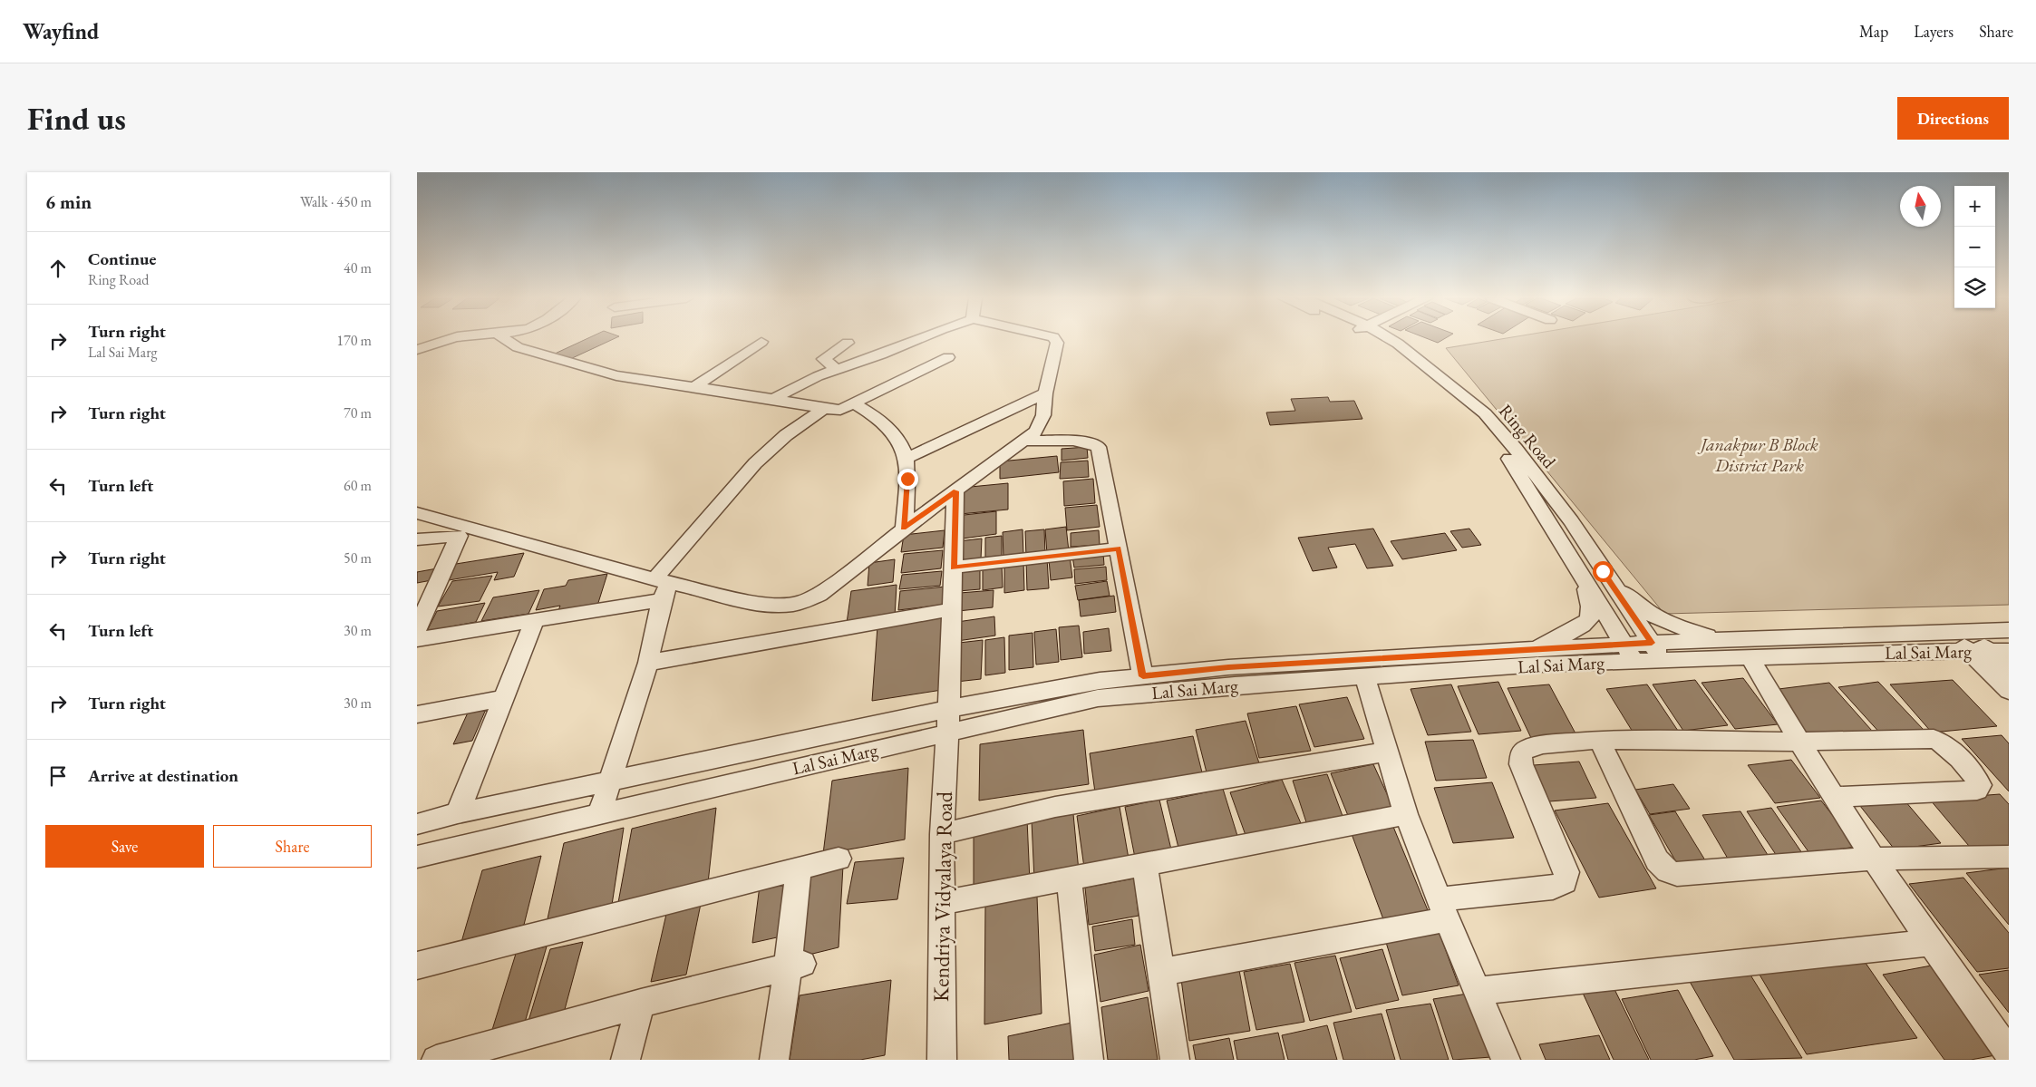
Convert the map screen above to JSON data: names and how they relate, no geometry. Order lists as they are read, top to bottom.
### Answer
{
  "streets": {
    "street": ["Ring Road", "Lal Sai Marg", "Kendriya Vidyalaya Road"]
  },
  "crossings": [
    ["Ring Road", "Lal Sai Marg"],
    ["Lal Sai Marg", "Kendriya Vidyalaya Road"]
  ],
  "parks": ["Janakpur B Block District Park"],
  "north": "top",
  "page": {
    "header": "Wayfind",
    "nav": ["Map", "Layers", "Share"],
    "buttons": [
      "Directions",
      ["Save", "Share"]
    ],
    "title": "Find us",
    "heading": ["6 min", "Walk · 450 m"],
    "map_buttons": ["+", "−"],
    "list": [
      ["Continue", "Ring Road", "40 m"],
      ["Turn right", "Lal Sai Marg", "170 m"],
      ["Turn right", "70 m"],
      ["Turn left", "60 m"],
      ["Turn right", "50 m"],
      ["Turn left", "30 m"],
      ["Turn right", "30 m"],
      "Arrive at destination"
    ]
  }
}
